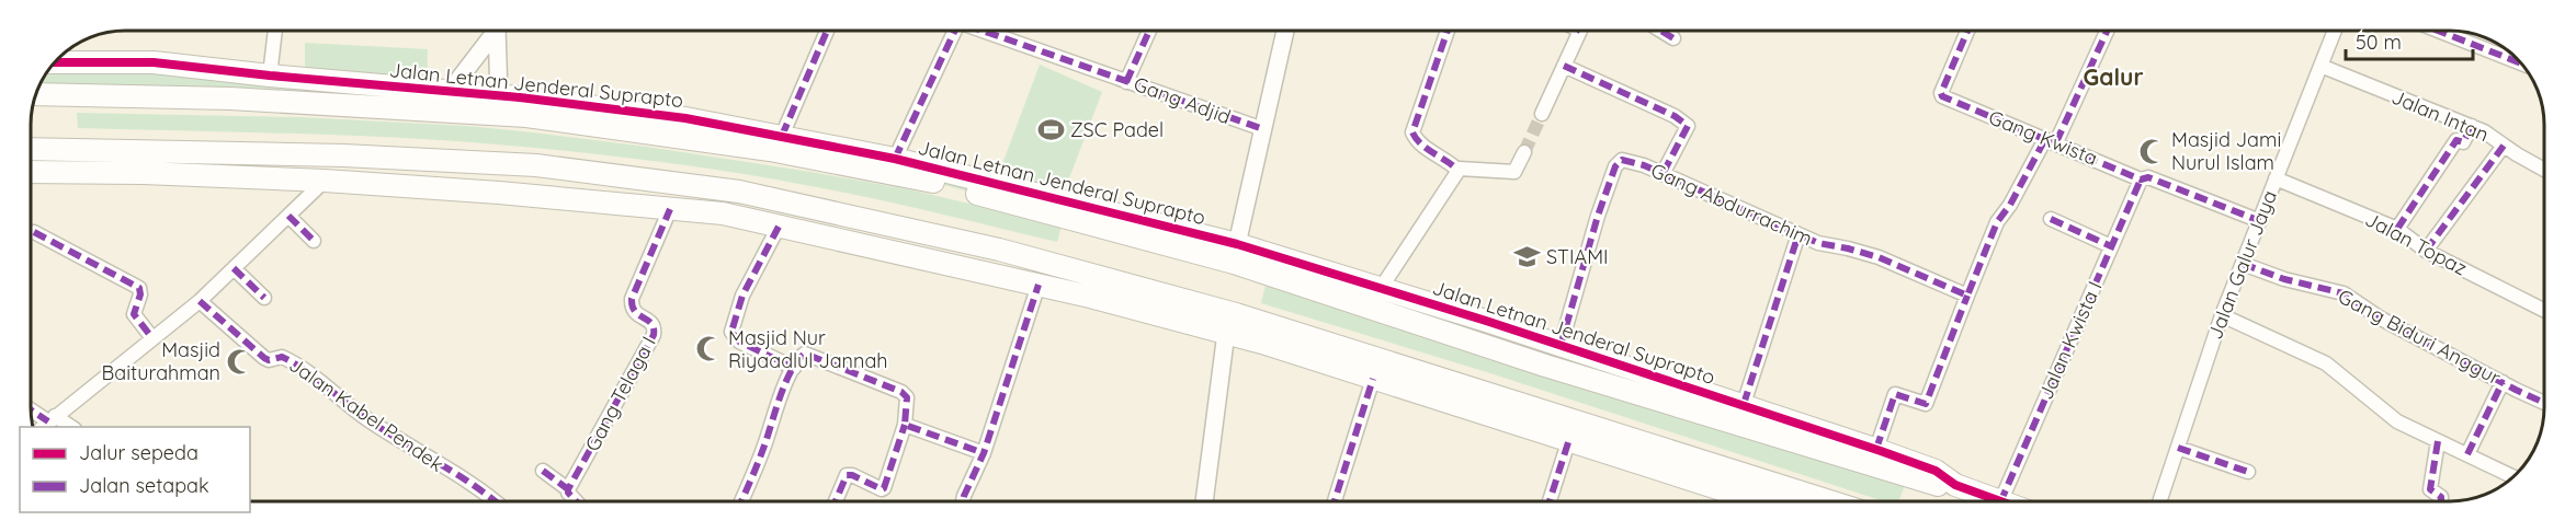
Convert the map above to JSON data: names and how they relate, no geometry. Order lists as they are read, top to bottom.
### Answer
{
  "streets": {
    "main road": ["Jalan Letnan Jenderal Suprapto"],
    "street": [
      "Gang Adjid",
      "Jalan Intan",
      "Gang Kwista",
      "Gang Abdurrachim",
      "Jalan Topaz",
      "Jalan Galur Jaya",
      "Gang Biduri Anggur",
      "Jalan Kwista I",
      "Gang Telaga I",
      "Jalan Kabel Pendek"
    ]
  },
  "crossings": [
    ["Jalan Letnan Jenderal Suprapto", "Gang Abdurrachim"],
    ["Jalan Intan", "Jalan Galur Jaya"],
    ["Gang Kwista", "Jalan Galur Jaya"],
    ["Gang Kwista", "Jalan Kwista I"],
    ["Jalan Topaz", "Jalan Galur Jaya"],
    ["Jalan Galur Jaya", "Gang Biduri Anggur"]
  ],
  "districts": ["Galur"],
  "places": {
    "sports": ["ZSC Padel"],
    "mosque": ["Masjid Jami Nurul Islam", "Masjid Nur Riyaadlul Jannah", "Masjid Baiturahman"],
    "school or university": ["STIAMI"]
  },
  "legend": ["Jalur sepeda", "Jalan setapak"],
  "scale_bar": "50 m"
}
